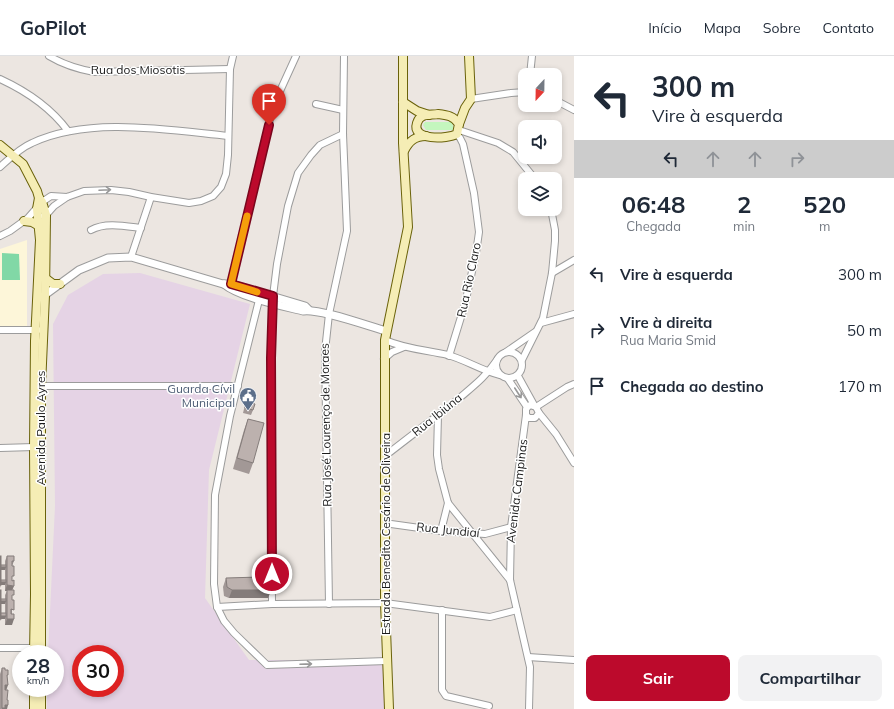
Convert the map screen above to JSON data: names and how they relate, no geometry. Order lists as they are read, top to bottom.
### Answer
{
  "streets": {
    "main road": ["Avenida Paulo Ayres", "Estrada Benedito Cesário de Oliveira"],
    "street": [
      "Rua dos Miosotis",
      "Rua Rio Claro",
      "Rua Ibiúna",
      "Rua José Lourenço de Moraes",
      "Avenida Campinas",
      "Rua Jundiaí"
    ]
  },
  "crossings": [
    ["Rua Ibiúna", "Estrada Benedito Cesário de Oliveira"],
    ["Avenida Campinas", "Rua Jundiaí"],
    ["Rua Jundiaí", "Estrada Benedito Cesário de Oliveira"]
  ],
  "places": {
    "public building": ["Guarda Cívil Municipal"]
  },
  "north": "bottom",
  "page": {
    "header": "GoPilot",
    "nav": [
      "Início",
      "Mapa",
      "Sobre",
      "Contato"
    ],
    "turn": ["300 m", "Vire à esquerda"],
    "eta": [
      "06:48",
      "Chegada",
      "2",
      "min",
      "520",
      "m"
    ],
    "list": [
      {
        "name": "Vire à esquerda",
        "value": "300 m"
      },
      {
        "name": "Vire à direita",
        "note": "Rua Maria Smid",
        "value": "50 m"
      },
      {
        "name": "Chegada ao destino",
        "value": "170 m"
      }
    ],
    "speed": "28 km/h",
    "limit": "30",
    "buttons": ["Sair", "Compartilhar"]
  }
}
